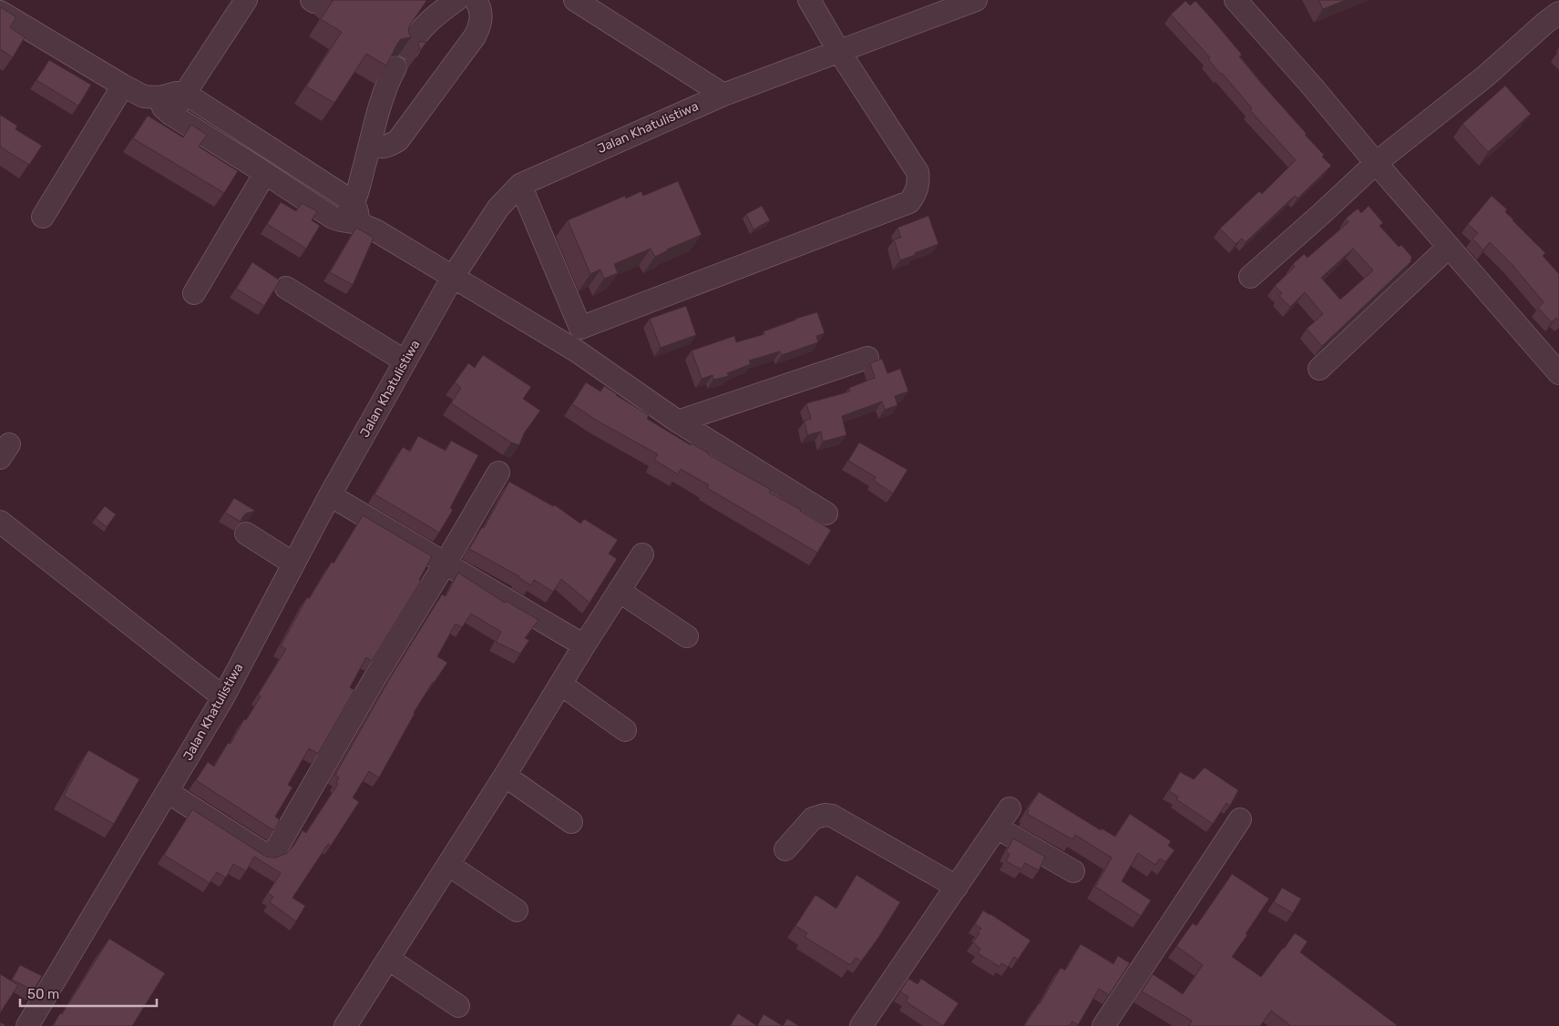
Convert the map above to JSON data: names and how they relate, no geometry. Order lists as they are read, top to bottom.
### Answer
{
  "streets": {
    "street": ["Jalan Khatulistiwa"]
  },
  "scale_bar": "50 m"
}
